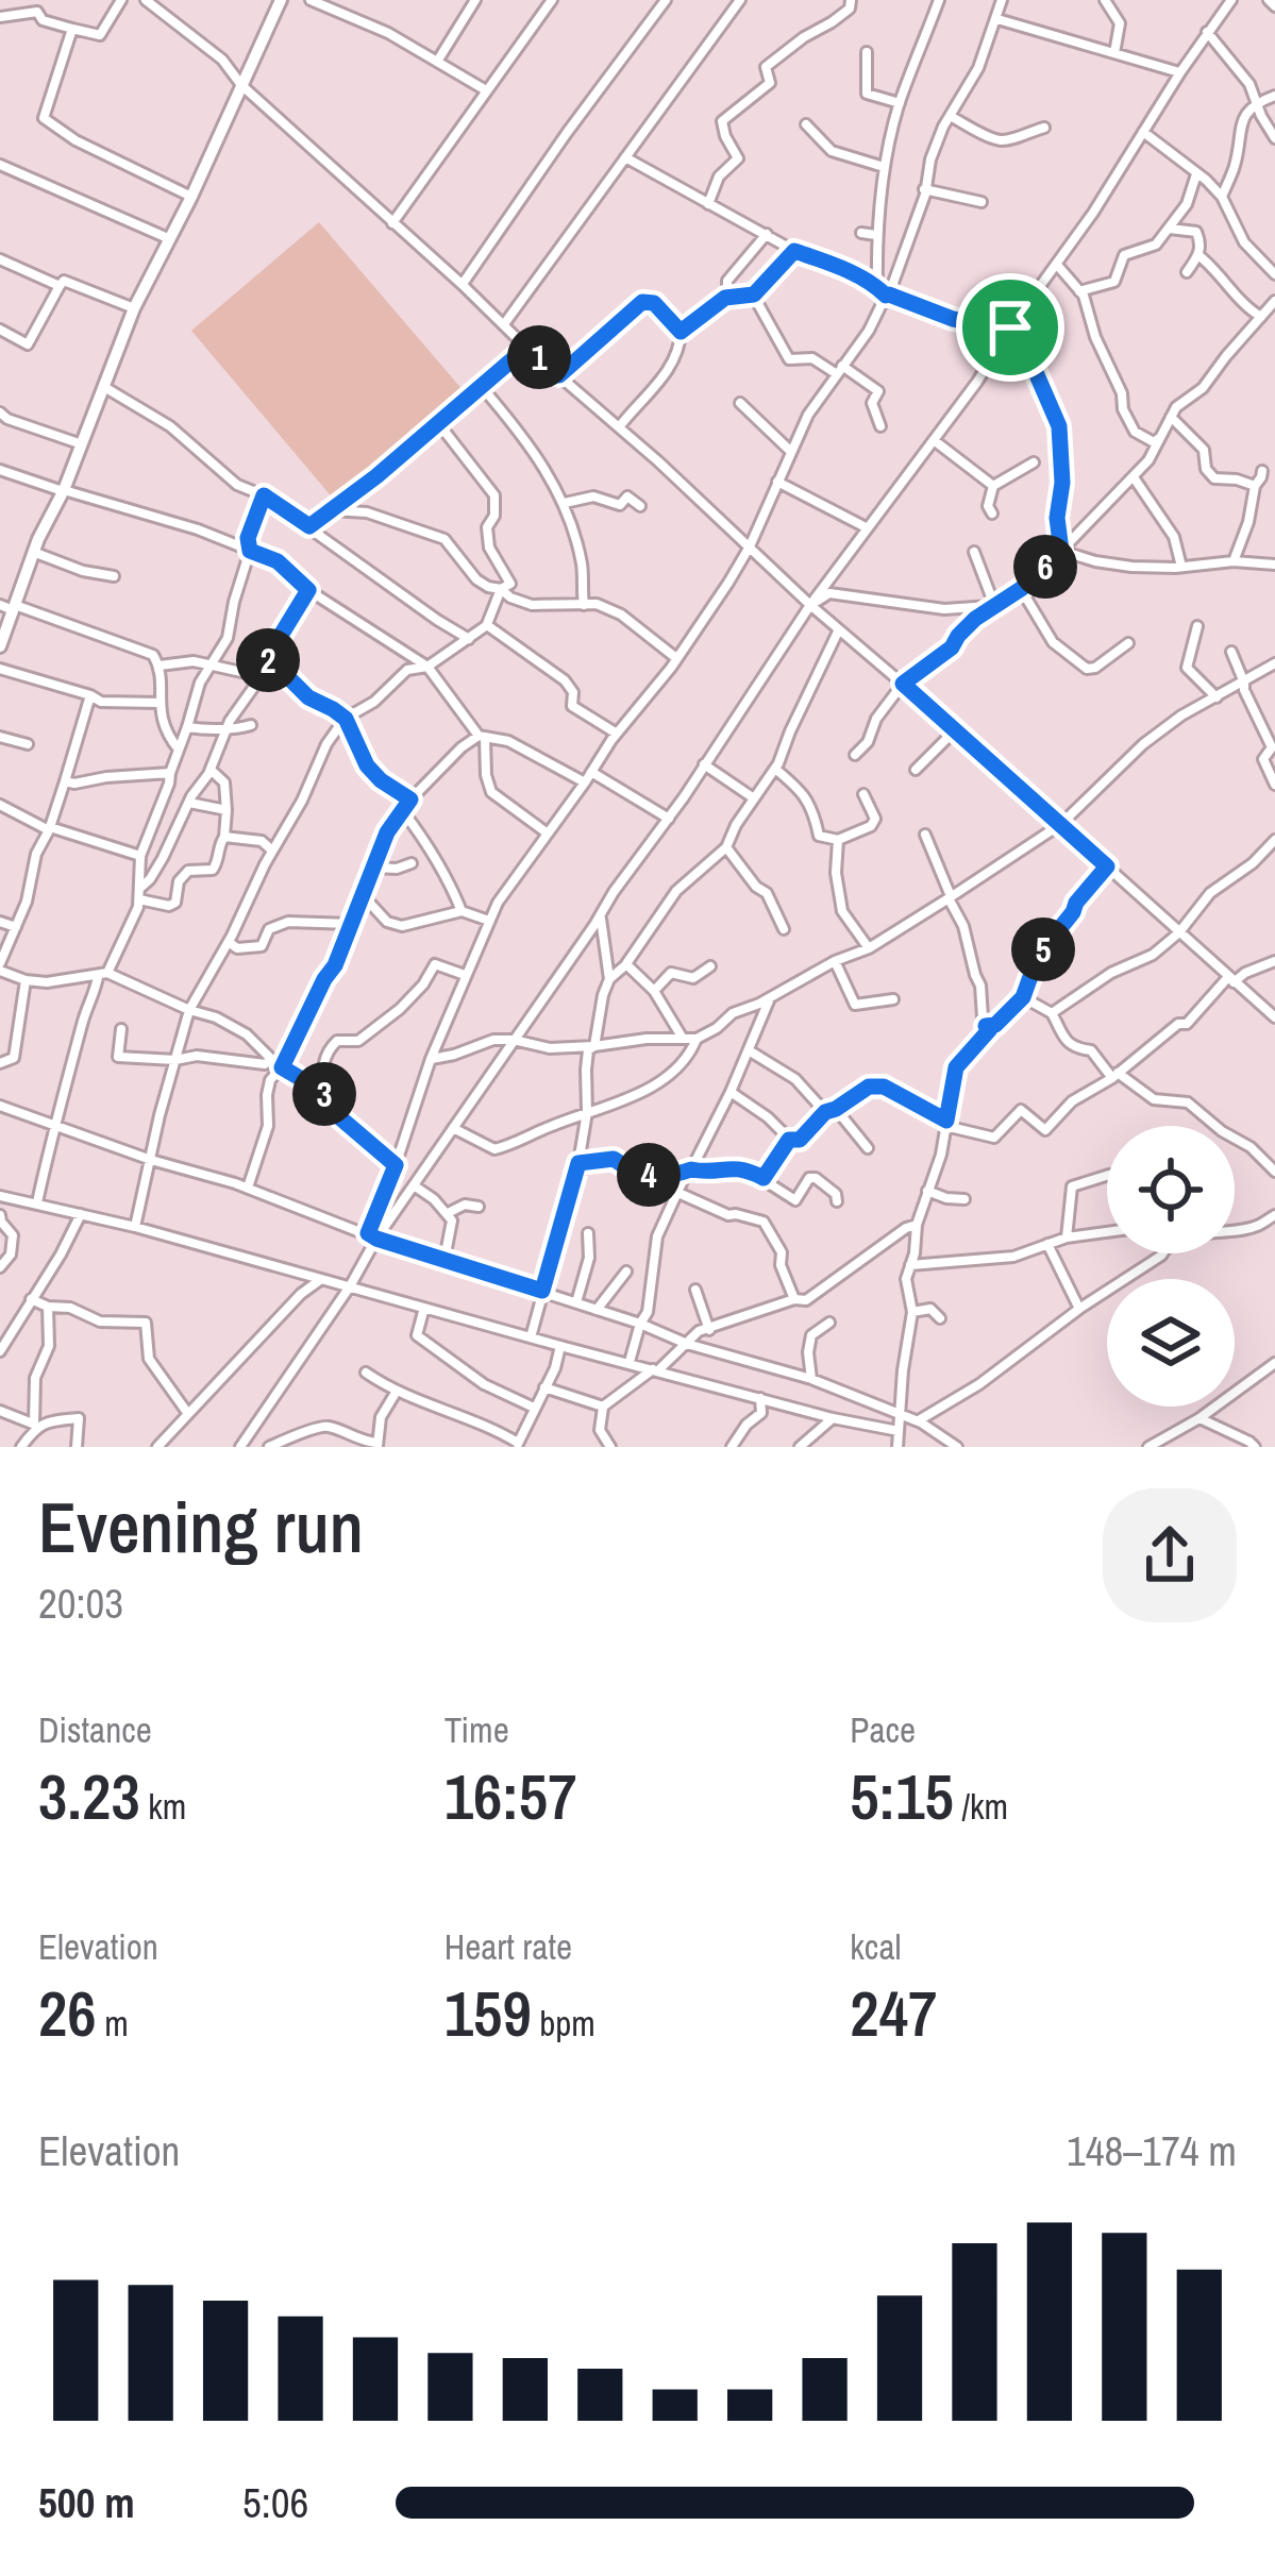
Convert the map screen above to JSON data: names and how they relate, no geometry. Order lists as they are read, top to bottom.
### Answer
{
  "page": {
    "pins": [
      "1",
      "6",
      "2",
      "5",
      "3",
      "4"
    ],
    "heading": ["Evening run", "20:03"],
    "stats": [
      ["Distance", "3.23 km"],
      ["Time", "16:57"],
      ["Pace", "5:15 /km"],
      ["Elevation", "26 m"],
      ["Heart rate", "159 bpm"],
      ["kcal", "247"]
    ],
    "chart": ["Elevation", "148–174 m"],
    "list": [
      {
        "name": "500 m",
        "note": "5:06"
      }
    ]
  }
}
